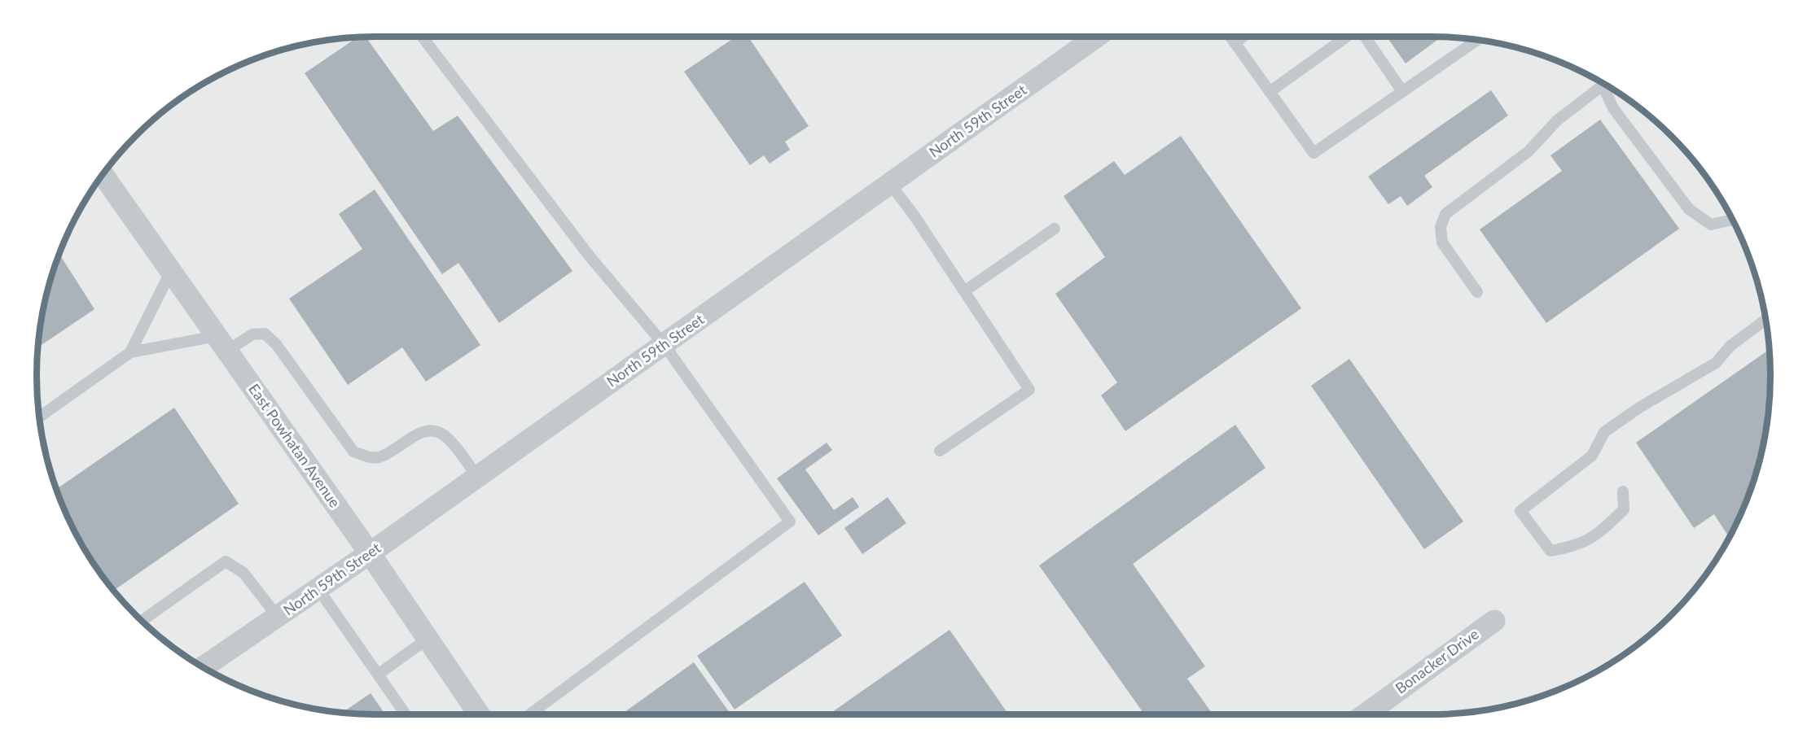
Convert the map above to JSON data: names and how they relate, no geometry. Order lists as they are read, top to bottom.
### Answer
{
  "streets": {
    "street": ["North 59th Street", "East Powhatan Avenue", "Bonacker Drive"]
  },
  "crossings": [
    ["North 59th Street", "East Powhatan Avenue"]
  ]
}
